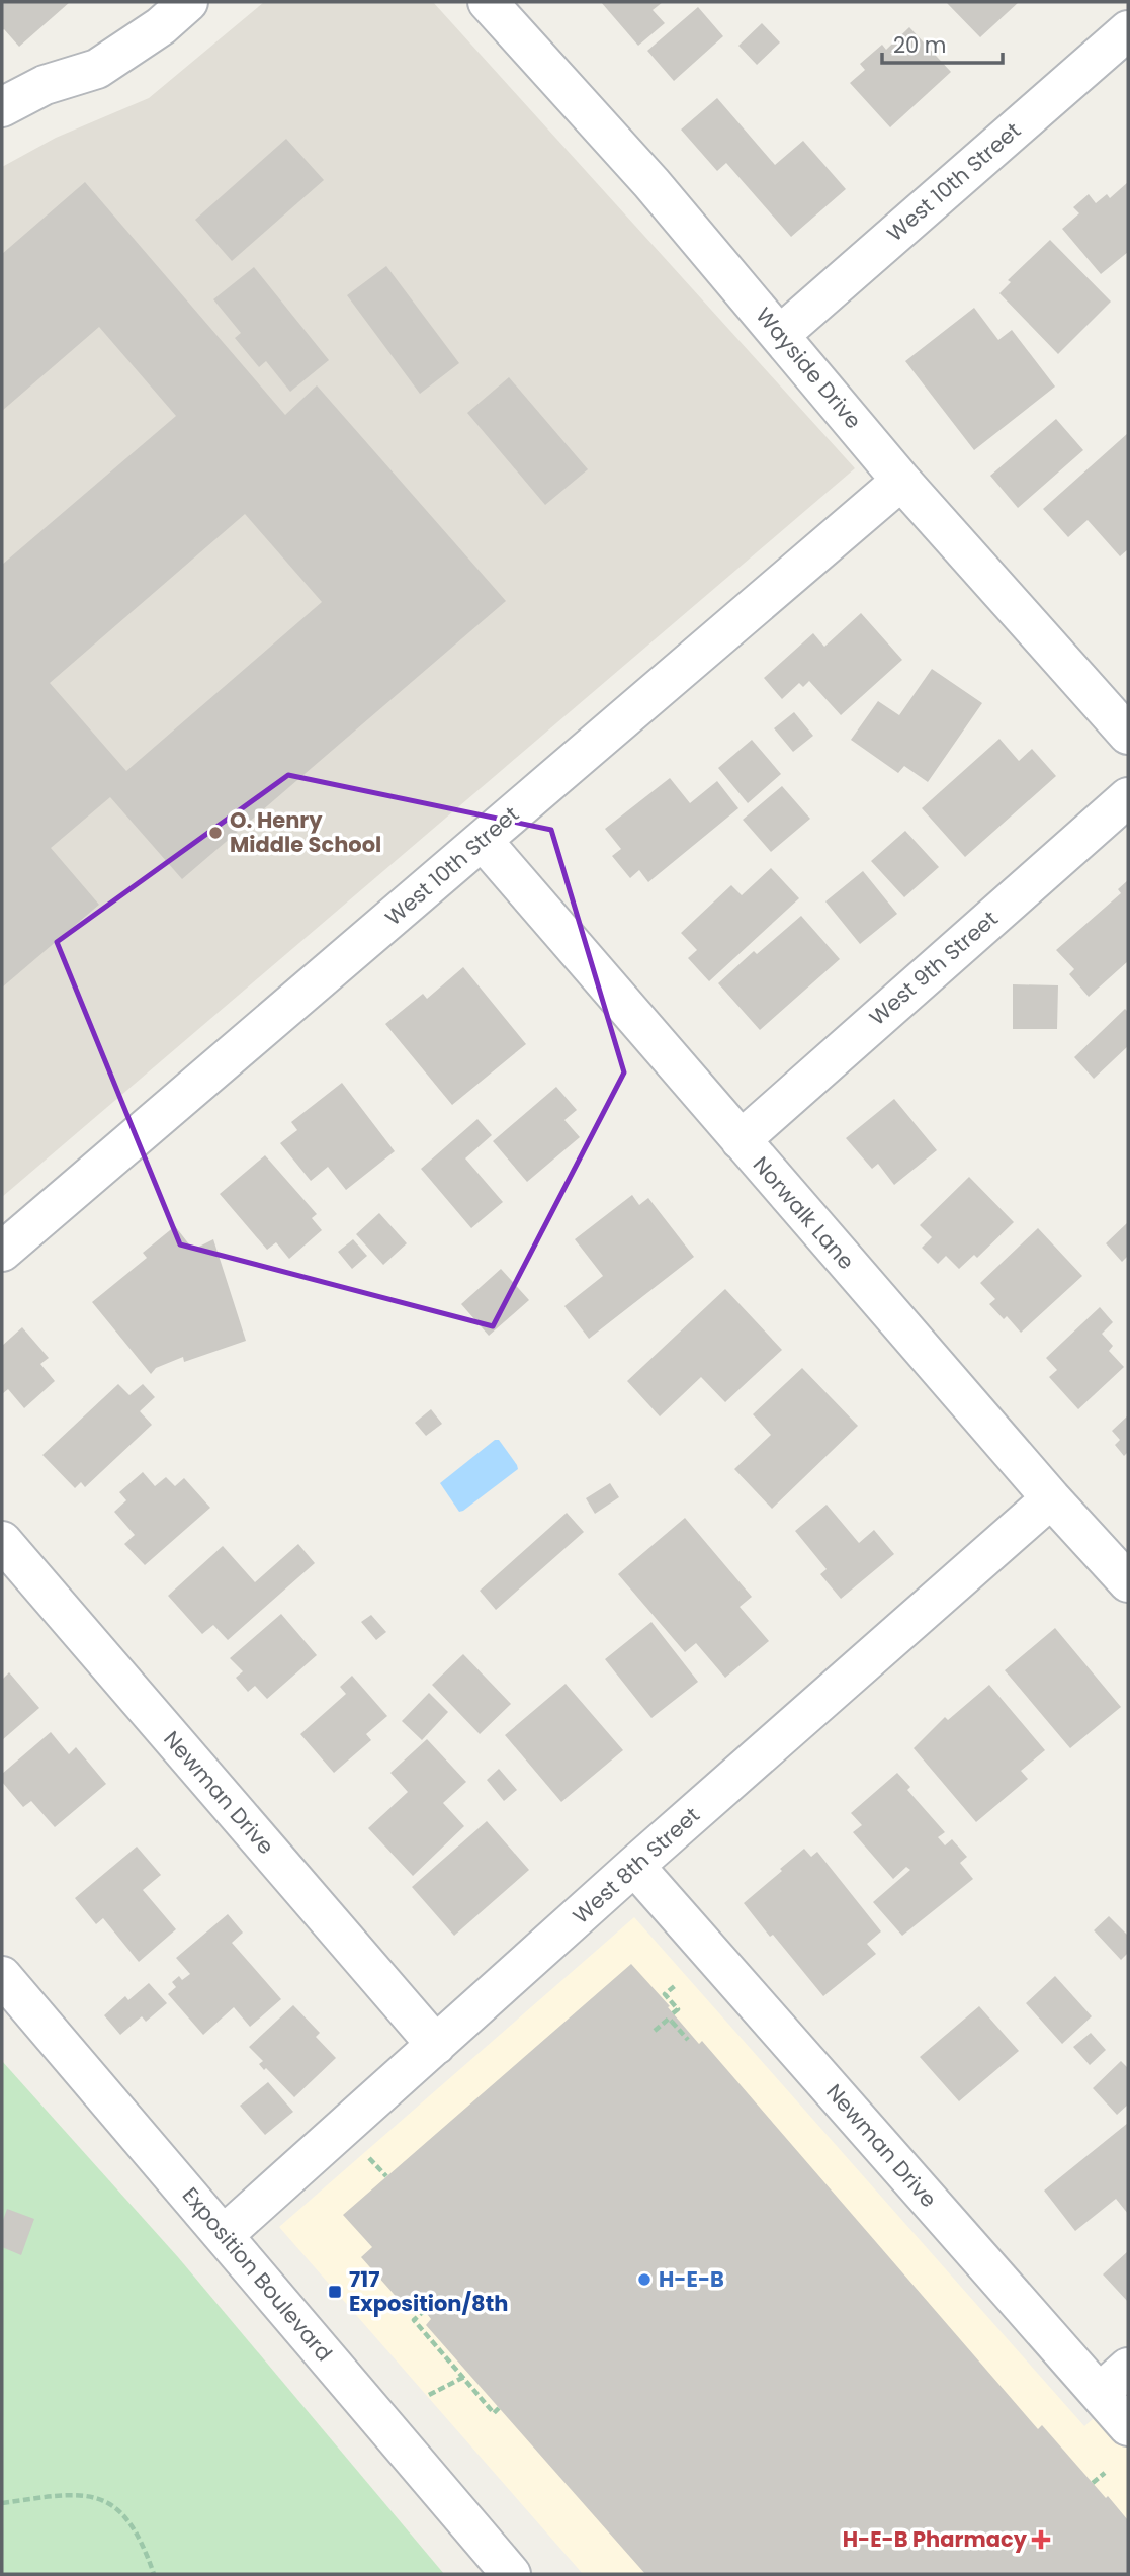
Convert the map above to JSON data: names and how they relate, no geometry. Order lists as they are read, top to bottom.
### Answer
{
  "streets": {
    "street": [
      "West 10th Street",
      "Wayside Drive",
      "West 9th Street",
      "Norwalk Lane",
      "Newman Drive",
      "West 8th Street",
      "Exposition Boulevard"
    ]
  },
  "crossings": [
    ["West 10th Street", "Wayside Drive"],
    ["West 10th Street", "Norwalk Lane"],
    ["West 9th Street", "Norwalk Lane"],
    ["Norwalk Lane", "West 8th Street"],
    ["Newman Drive", "West 8th Street"],
    ["West 8th Street", "Exposition Boulevard"]
  ],
  "places": {
    "other": ["O. Henry Middle School", "H-E-B"],
    "transit": ["717 Exposition/8th"],
    "health": ["H-E-B Pharmacy"]
  },
  "scale_bar": "20 m"
}
